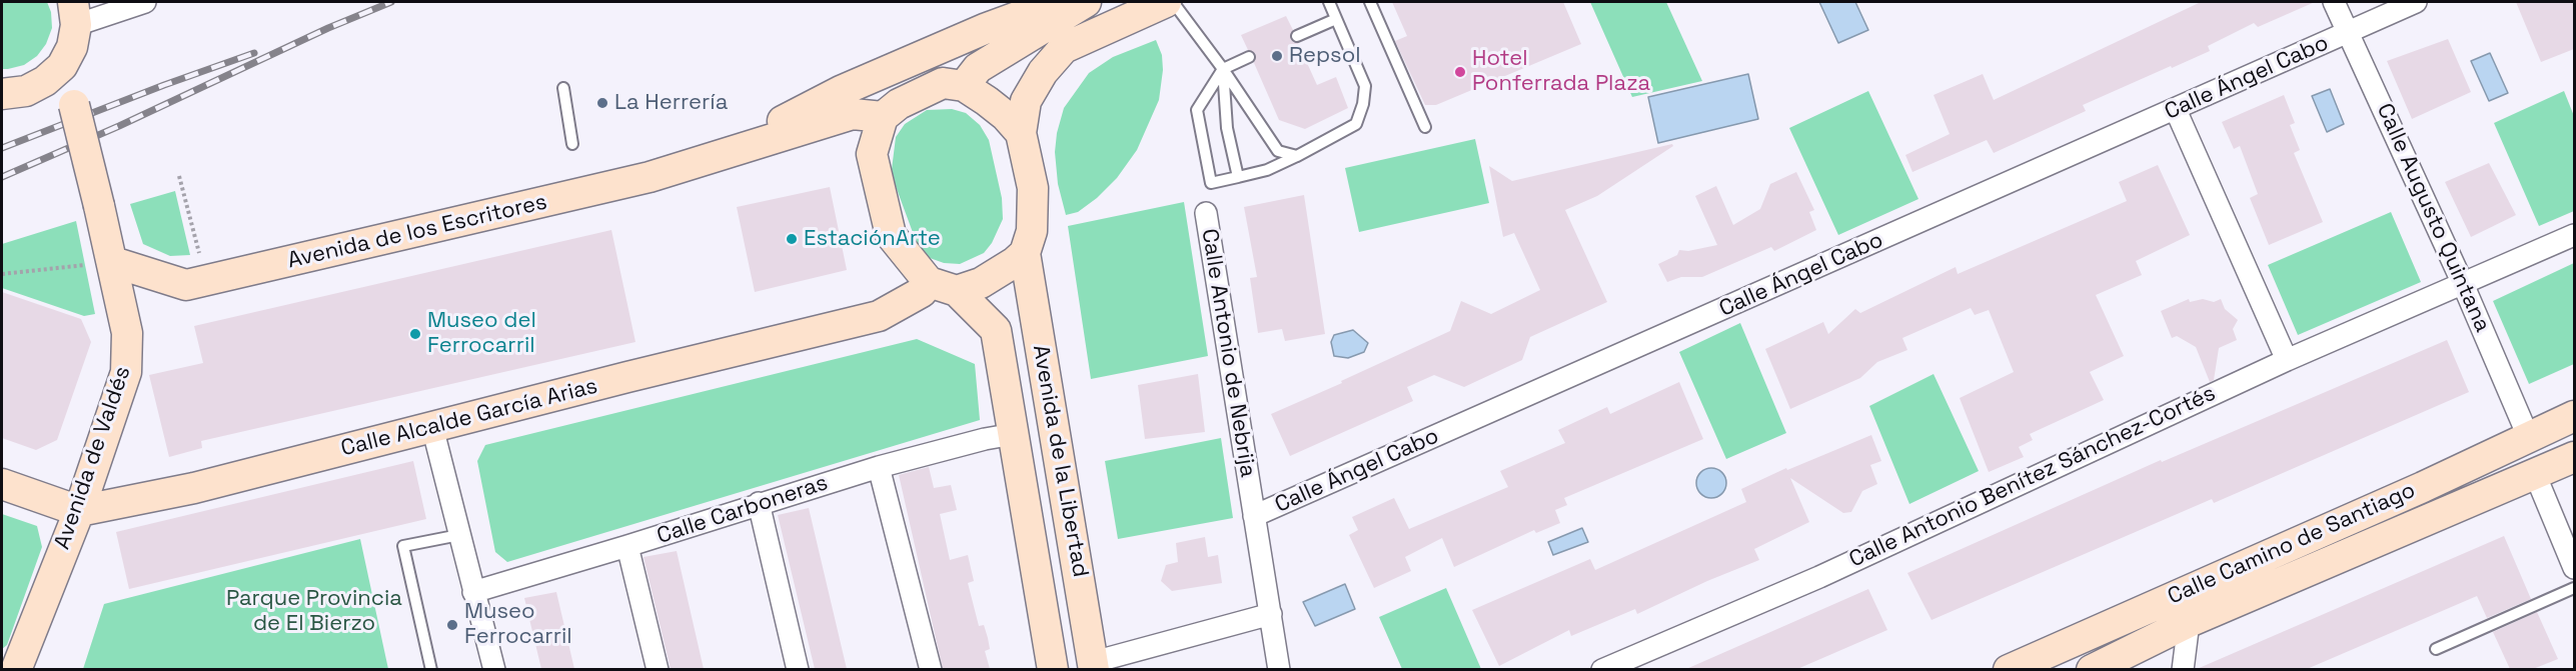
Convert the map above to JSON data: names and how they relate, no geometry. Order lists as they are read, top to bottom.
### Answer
{
  "streets": {
    "main road": [
      "Avenida de los Escritores",
      "Calle Alcalde García Arias",
      "Avenida de Valdés",
      "Avenida de la Libertad",
      "Calle Camino de Santiago"
    ],
    "street": [
      "Calle Ángel Cabo",
      "Calle Augusto Quintana",
      "Calle Antonio de Nebrija",
      "Calle Antonio Benítez Sánchez-Cortés",
      "Calle Carboneras"
    ]
  },
  "crossings": [
    ["Calle Ángel Cabo", "Calle Augusto Quintana"],
    ["Calle Ángel Cabo", "Calle Antonio de Nebrija"],
    ["Calle Augusto Quintana", "Calle Antonio Benítez Sánchez-Cortés"],
    ["Calle Augusto Quintana", "Calle Camino de Santiago"],
    ["Avenida de los Escritores", "Calle Alcalde García Arias"],
    ["Avenida de los Escritores", "Avenida de Valdés"],
    ["Avenida de los Escritores", "Avenida de la Libertad"],
    ["Calle Alcalde García Arias", "Avenida de Valdés"],
    ["Calle Alcalde García Arias", "Avenida de la Libertad"],
    ["Avenida de la Libertad", "Calle Carboneras"]
  ],
  "parks": ["Parque Provincia de El Bierzo"],
  "places": [
    "Repsol",
    "Hotel Ponferrada Plaza",
    "La Herrería",
    "EstaciónArte",
    "Museo del Ferrocarril",
    "Museo Ferrocarril"
  ]
}
